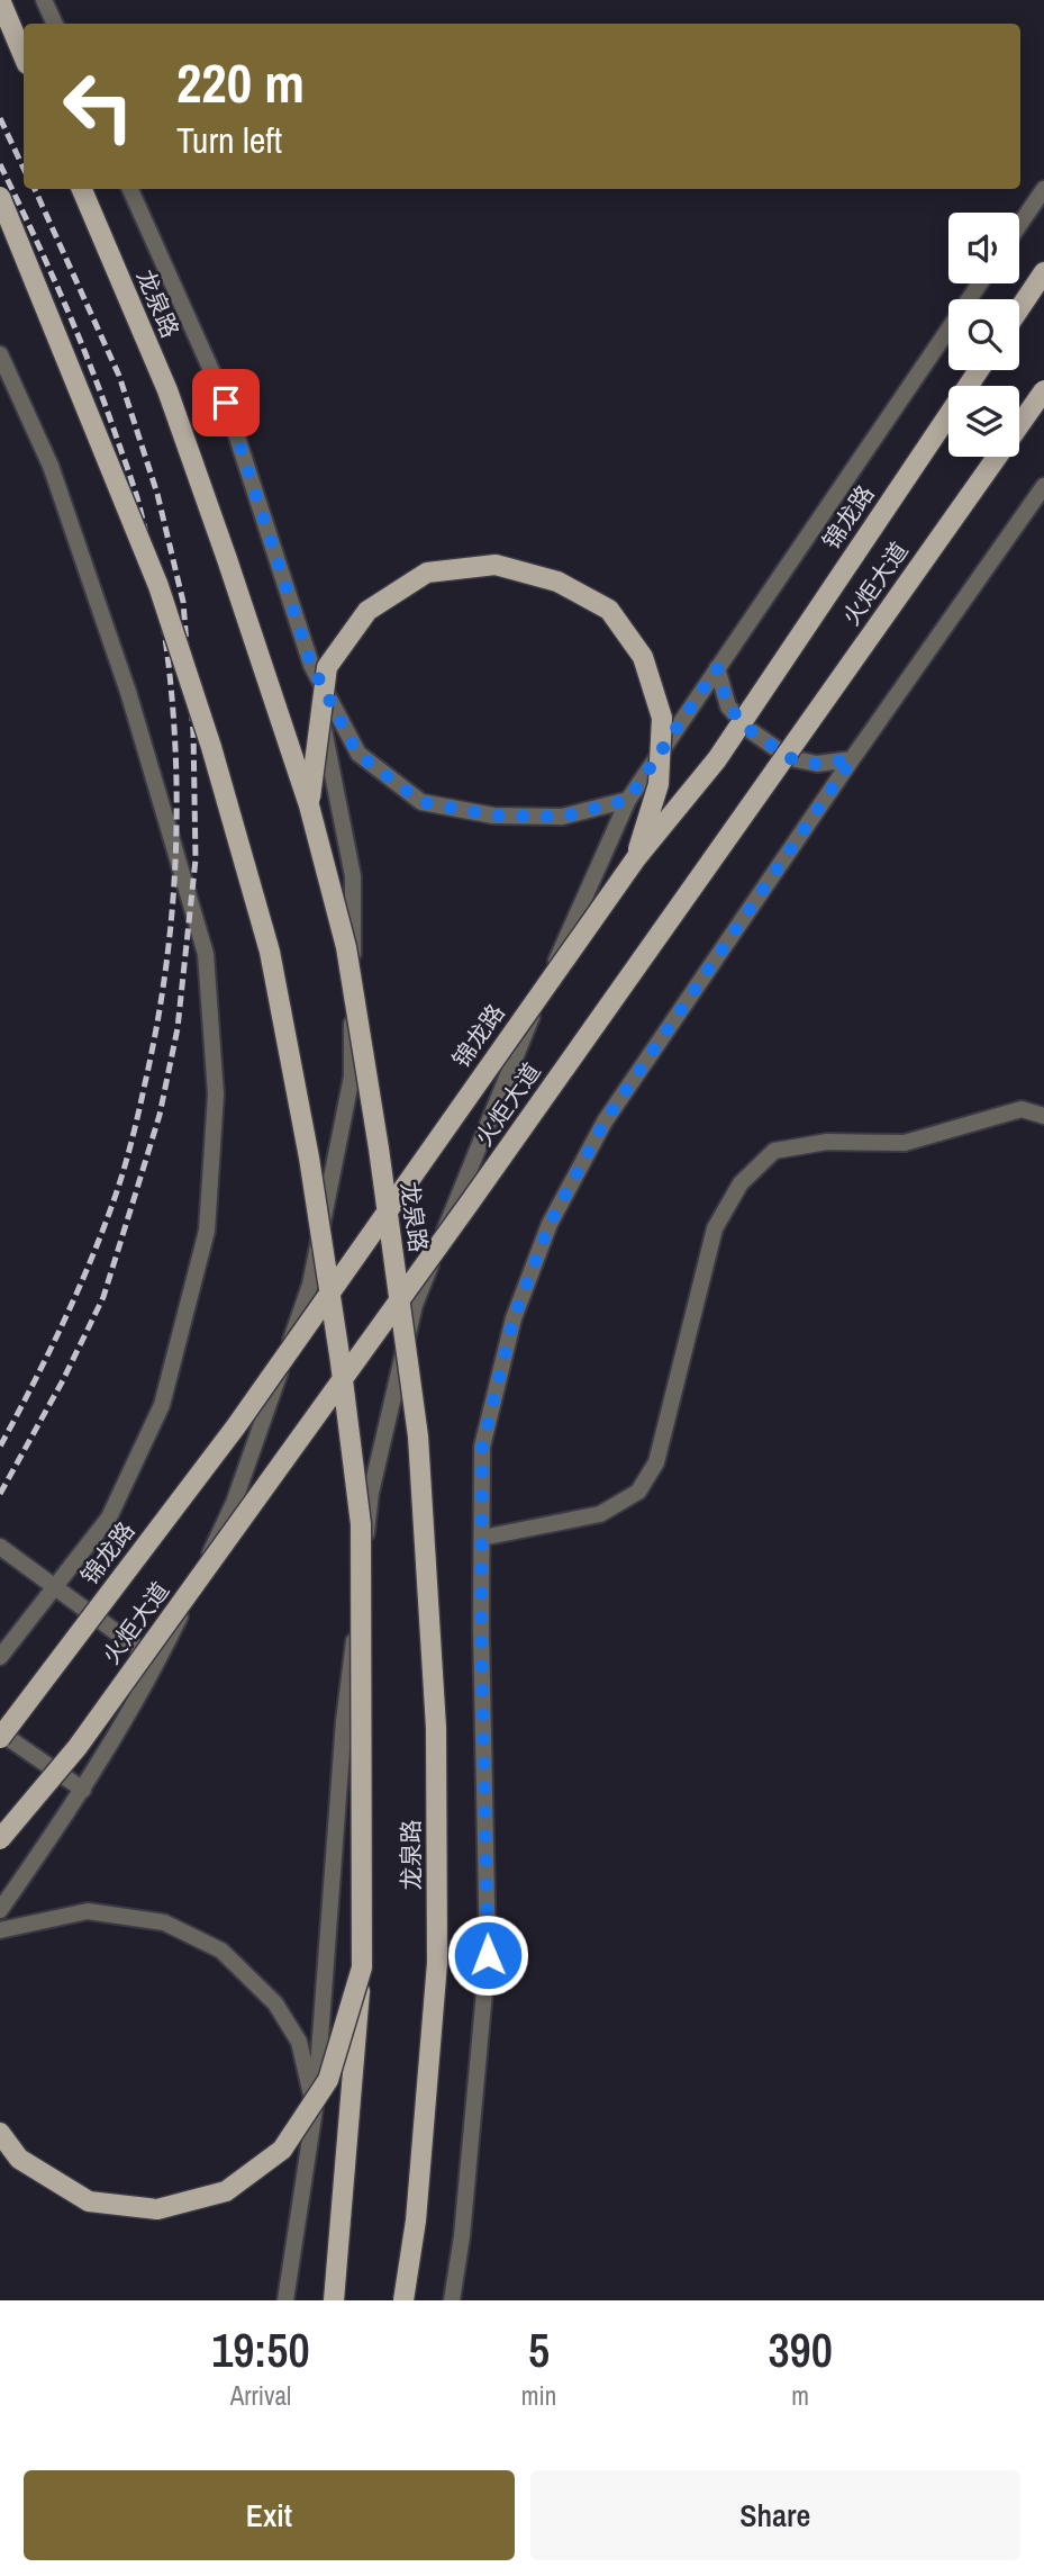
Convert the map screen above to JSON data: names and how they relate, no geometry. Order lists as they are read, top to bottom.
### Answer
{
  "streets": {
    "main road": ["龙泉路", "锦龙路", "火炬大道"]
  },
  "page": {
    "turn": ["220 m", "Turn left"],
    "eta": [
      "19:50",
      "Arrival",
      "5",
      "min",
      "390",
      "m"
    ],
    "buttons": ["Exit", "Share"]
  }
}
